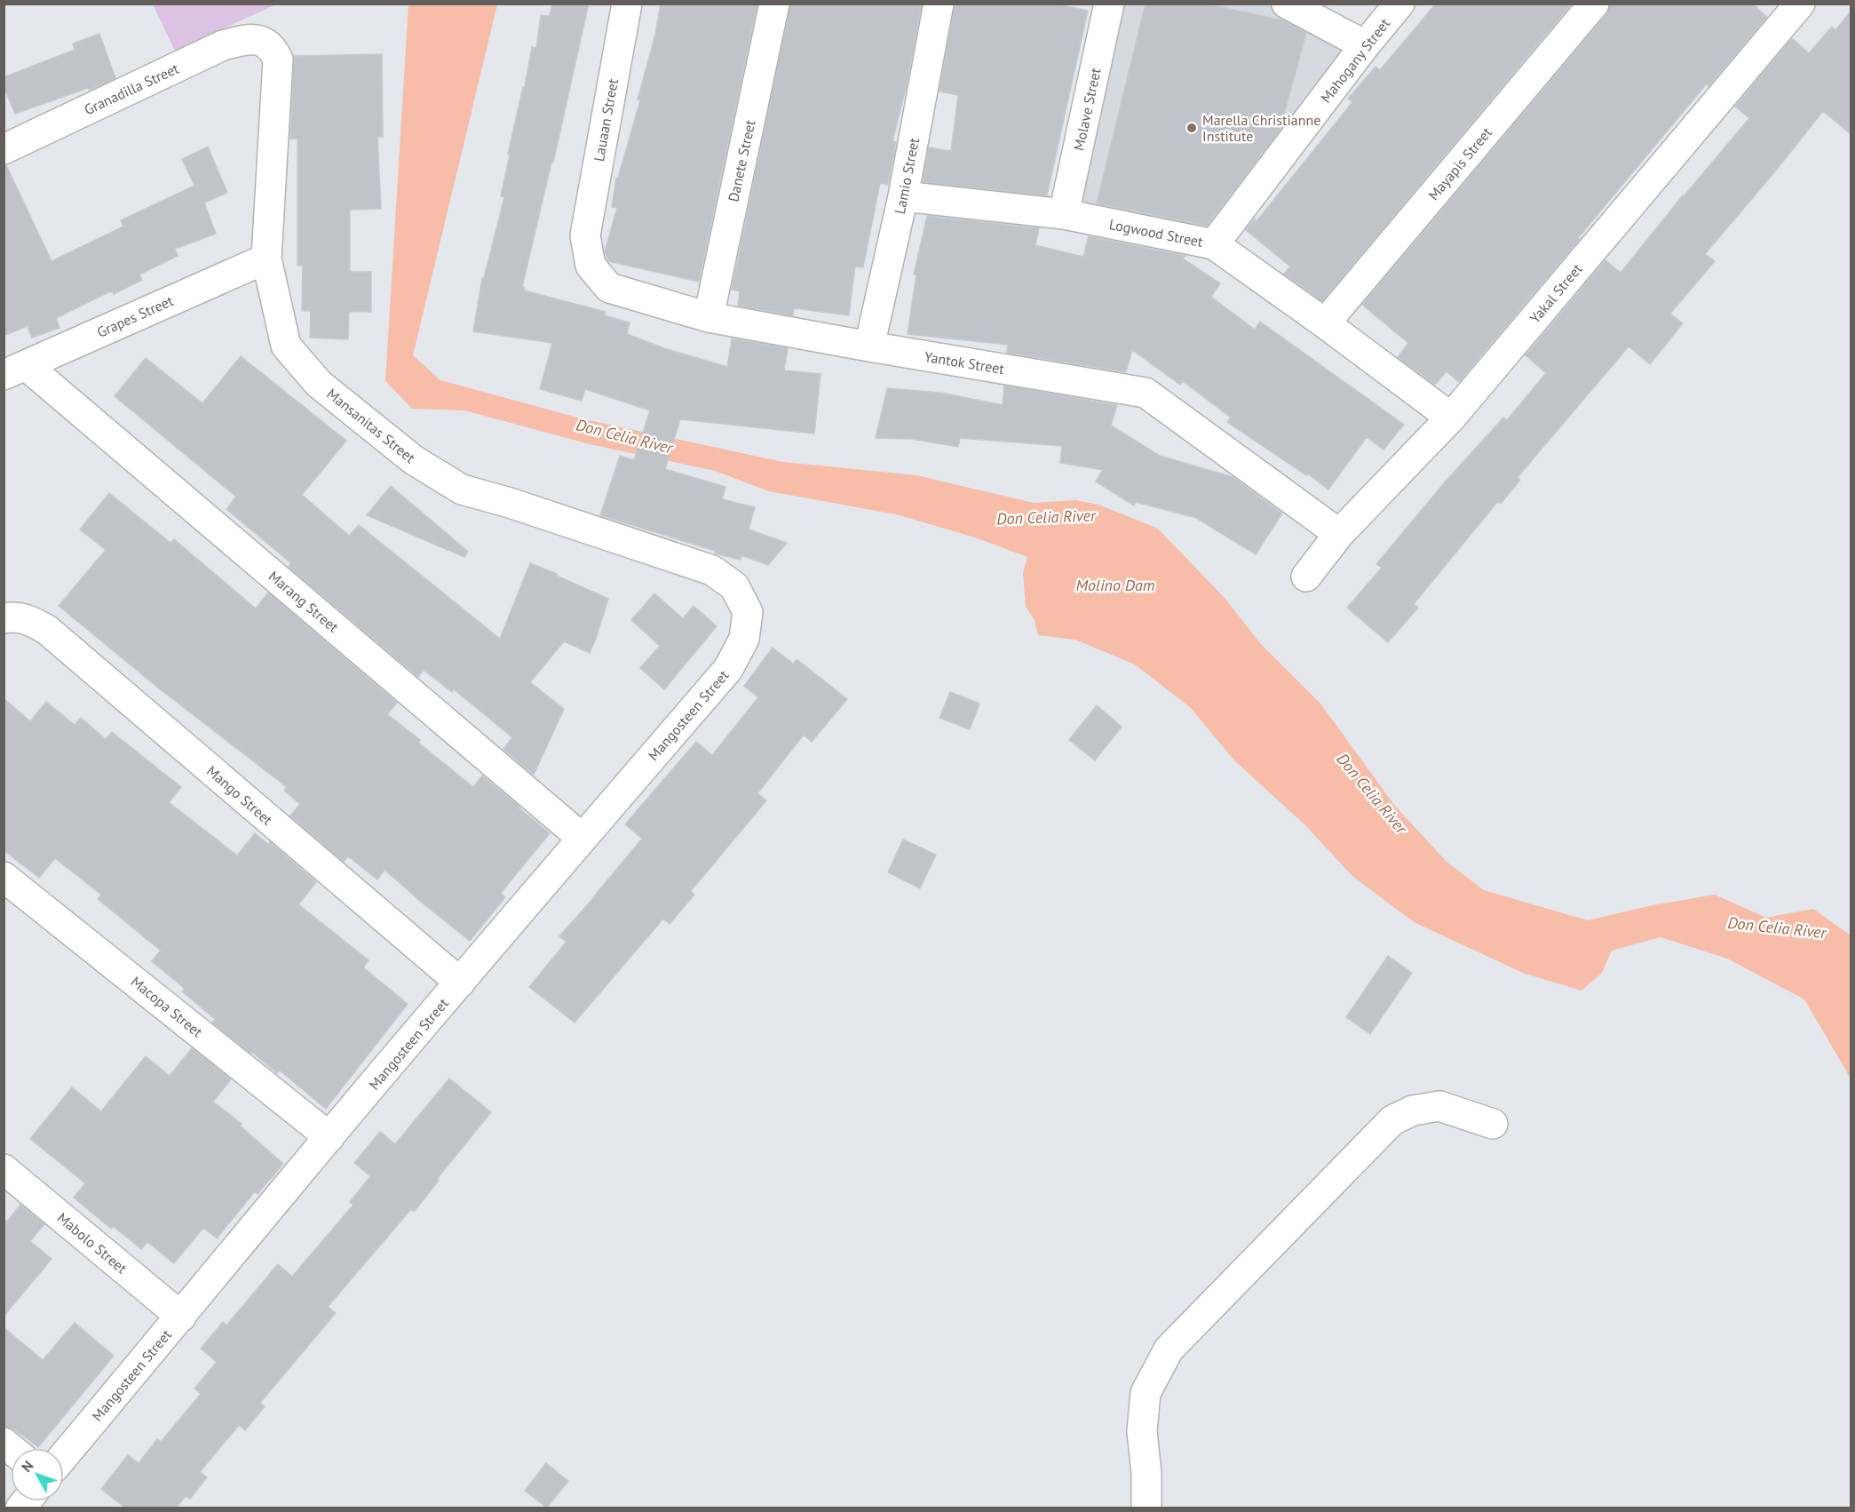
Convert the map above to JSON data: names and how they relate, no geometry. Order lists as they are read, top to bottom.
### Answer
{
  "streets": {
    "street": [
      "Mahogany Street",
      "Granadilla Street",
      "Molave Street",
      "Lauaan Street",
      "Danete Street",
      "Mayapis Street",
      "Lamio Street",
      "Logwood Street",
      "Yakal Street",
      "Grapes Street",
      "Yantok Street",
      "Mansanitas Street",
      "Marang Street",
      "Mangosteen Street",
      "Mango Street",
      "Macopa Street",
      "Mabolo Street"
    ]
  },
  "crossings": [
    ["Mahogany Street", "Logwood Street"],
    ["Granadilla Street", "Mansanitas Street"],
    ["Molave Street", "Logwood Street"],
    ["Lauaan Street", "Yantok Street"],
    ["Danete Street", "Yantok Street"],
    ["Mayapis Street", "Logwood Street"],
    ["Lamio Street", "Logwood Street"],
    ["Lamio Street", "Yantok Street"],
    ["Logwood Street", "Yakal Street"],
    ["Yakal Street", "Yantok Street"],
    ["Grapes Street", "Mansanitas Street"],
    ["Grapes Street", "Marang Street"],
    ["Mansanitas Street", "Mangosteen Street"],
    ["Marang Street", "Mangosteen Street"],
    ["Mangosteen Street", "Mango Street"],
    ["Mangosteen Street", "Macopa Street"],
    ["Mangosteen Street", "Mabolo Street"]
  ],
  "water": ["Don Celia River", "Molino Dam"],
  "places": ["Marella Christianne Institute"],
  "north": "top left"
}
